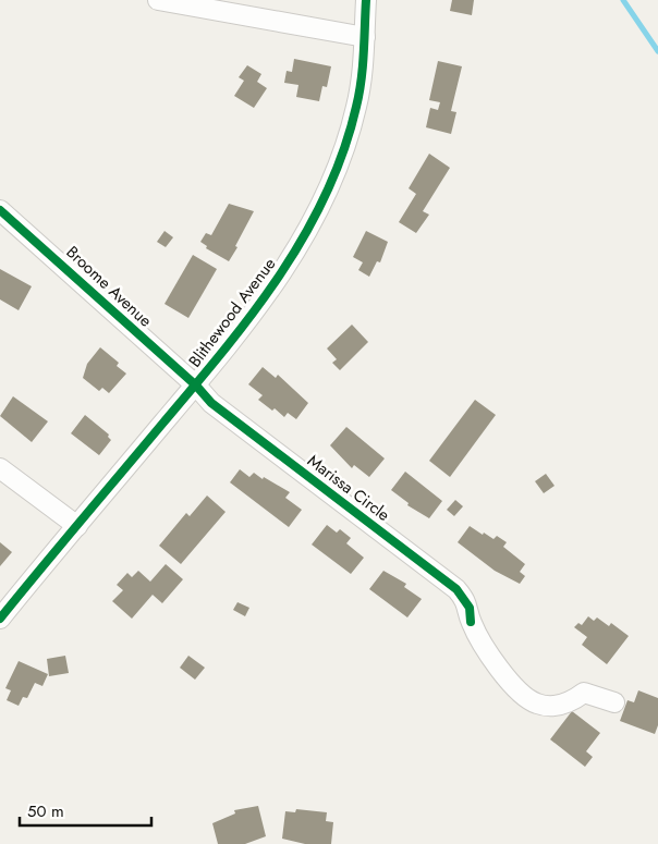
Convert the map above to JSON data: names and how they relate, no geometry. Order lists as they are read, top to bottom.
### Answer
{
  "streets": {
    "street": ["Broome Avenue", "Blithewood Avenue", "Marissa Circle"]
  },
  "crossings": [
    ["Broome Avenue", "Blithewood Avenue"],
    ["Broome Avenue", "Marissa Circle"],
    ["Blithewood Avenue", "Marissa Circle"]
  ],
  "scale_bar": "50 m"
}
